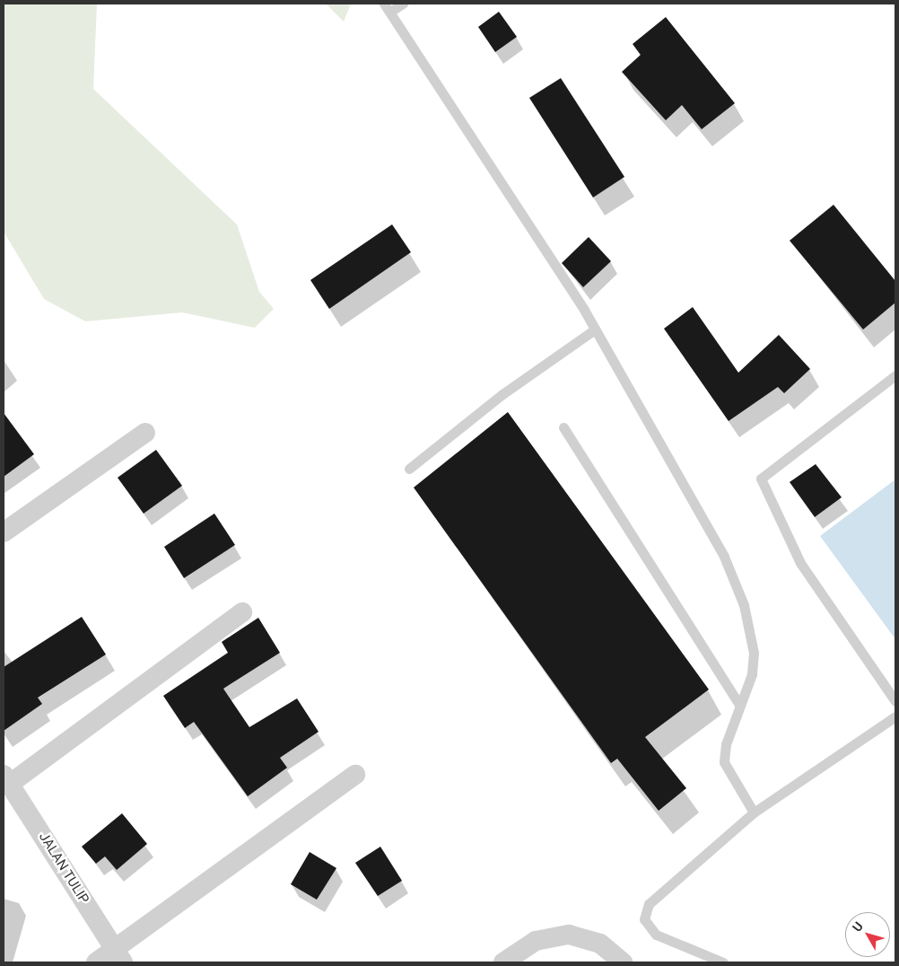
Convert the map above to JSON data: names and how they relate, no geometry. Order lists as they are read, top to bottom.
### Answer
{
  "streets": {
    "street": ["JALAN TULIP"]
  },
  "north": "top left"
}
